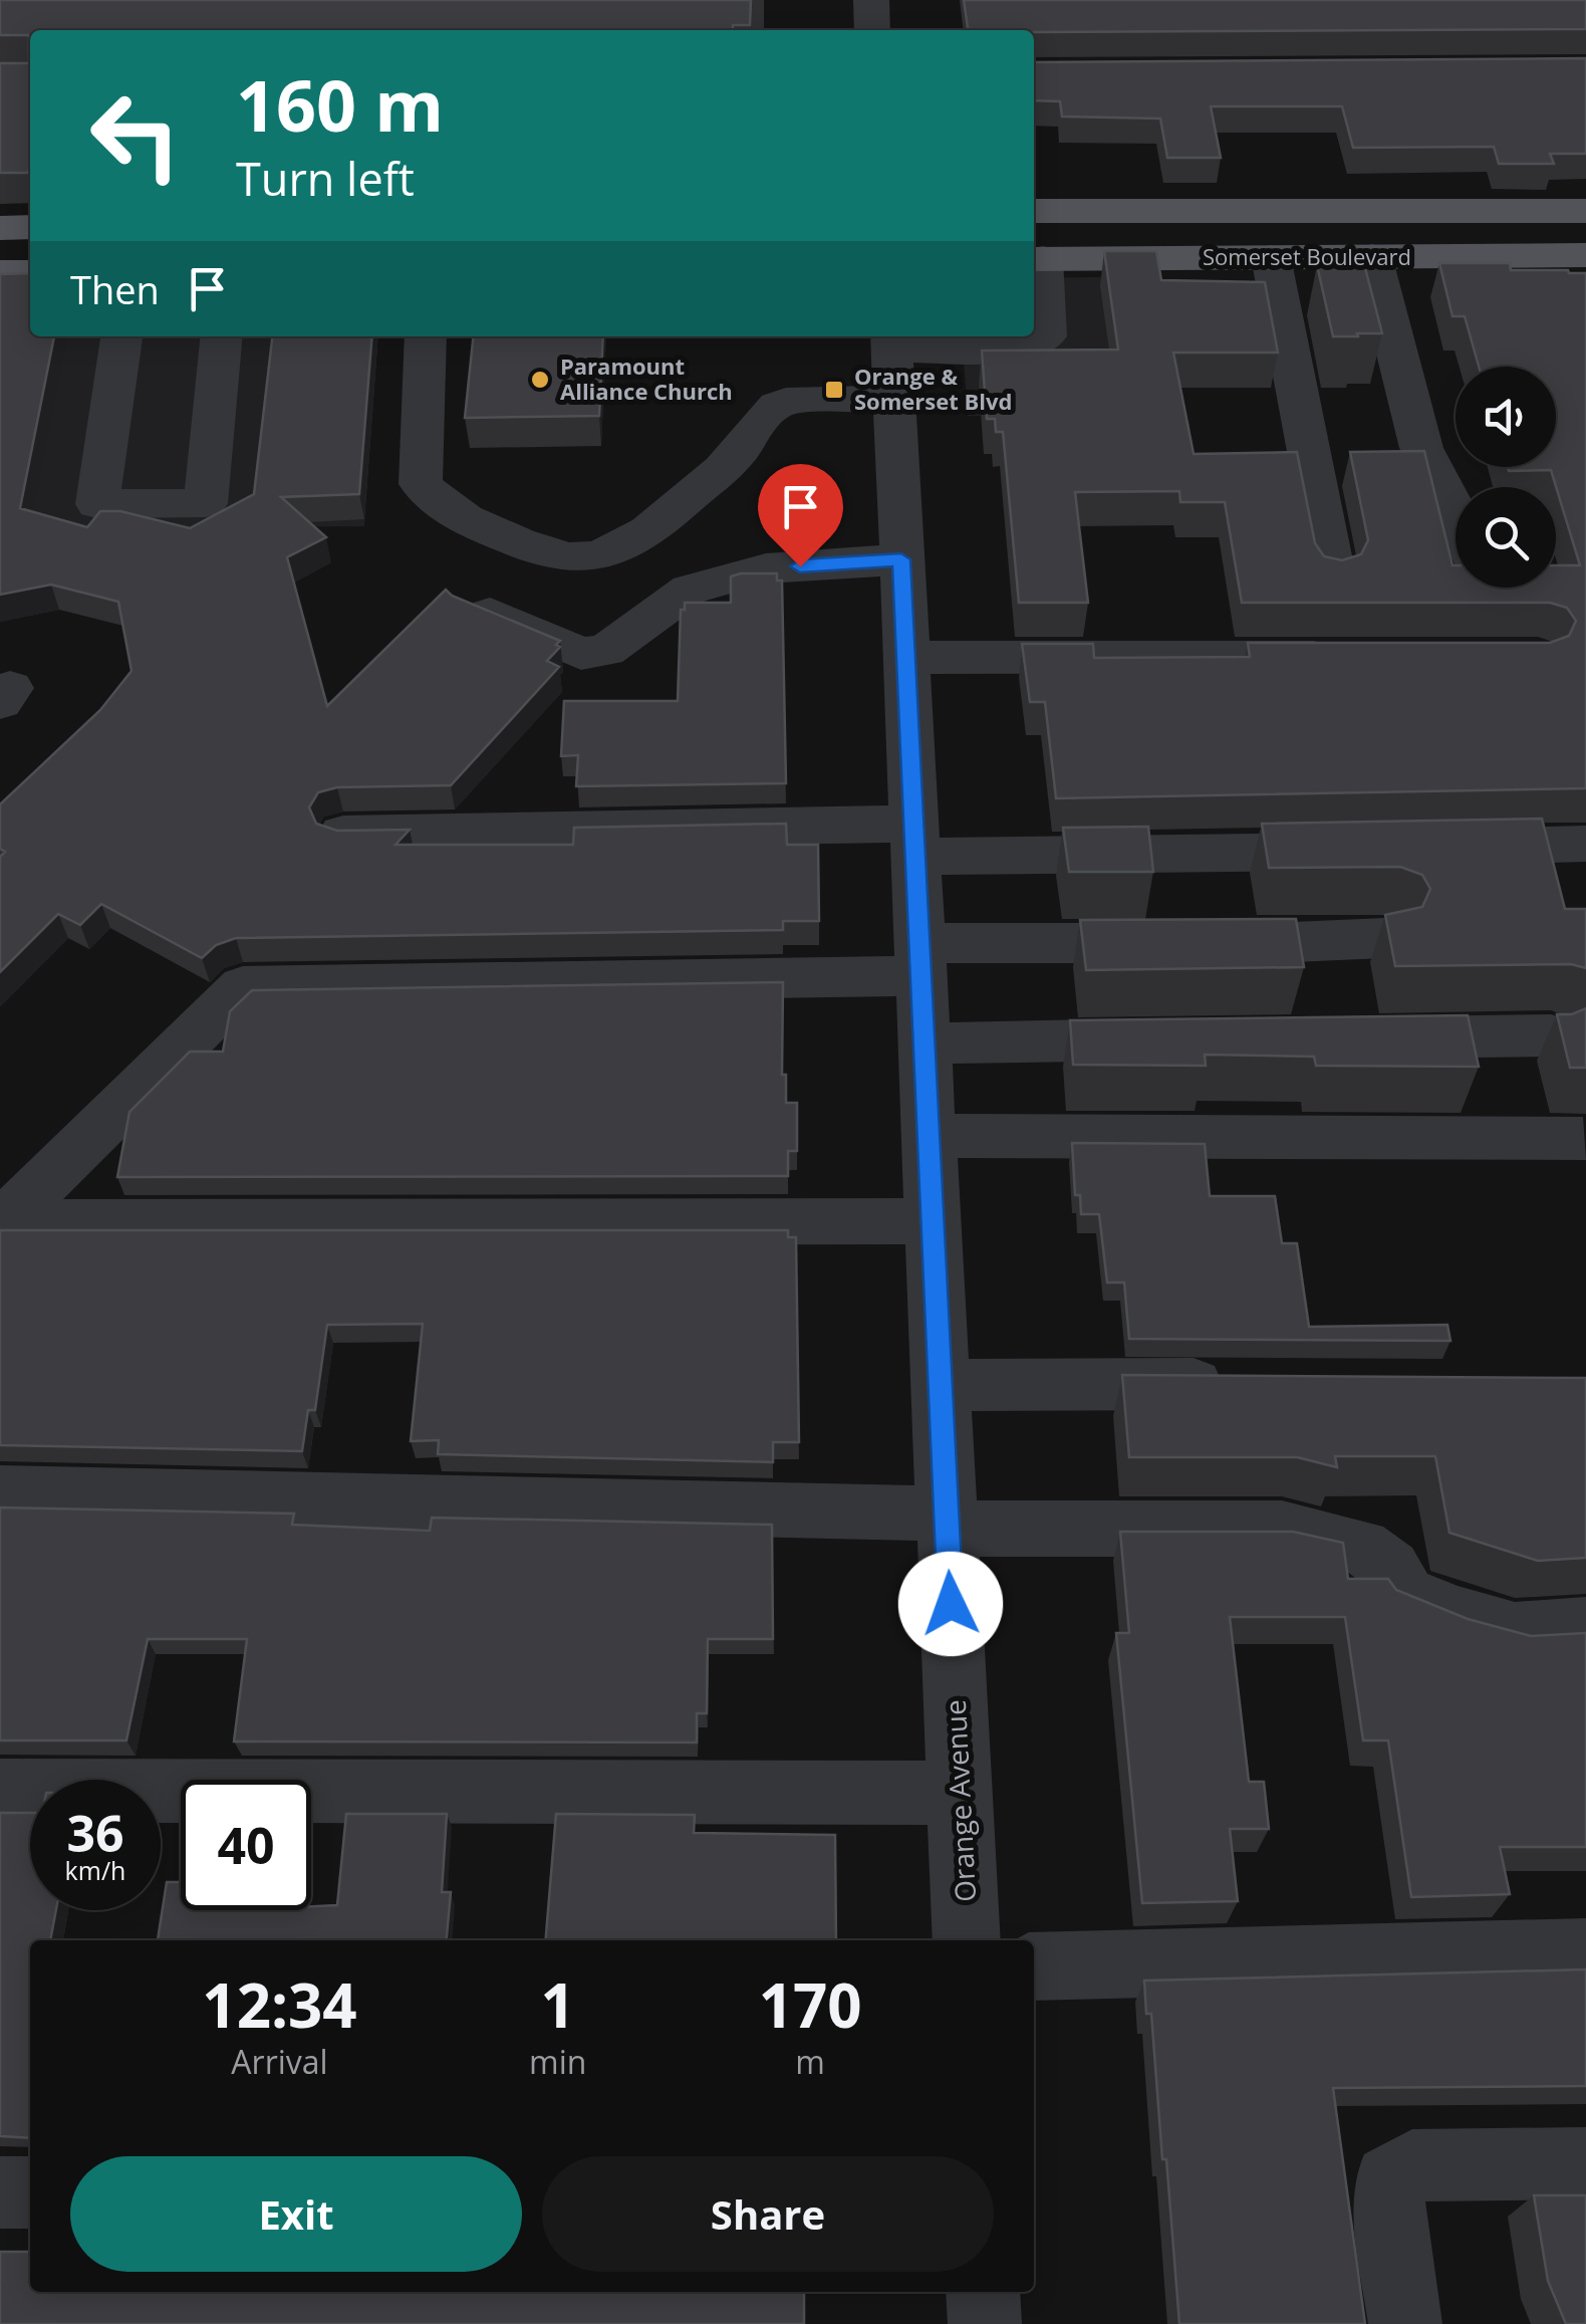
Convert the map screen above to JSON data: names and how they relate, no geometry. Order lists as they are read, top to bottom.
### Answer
{
  "streets": {
    "main road": ["Somerset Boulevard"],
    "street": ["Orange Avenue"]
  },
  "places": {
    "other": ["Paramount Alliance Church"],
    "transit": ["Orange & Somerset Blvd"]
  },
  "page": {
    "turn": ["160 m", "Turn left"],
    "then": "Then",
    "speed": "36 km/h",
    "limit": "40",
    "eta": [
      "12:34",
      "Arrival",
      "1",
      "min",
      "170",
      "m"
    ],
    "buttons": ["Exit", "Share"]
  }
}
